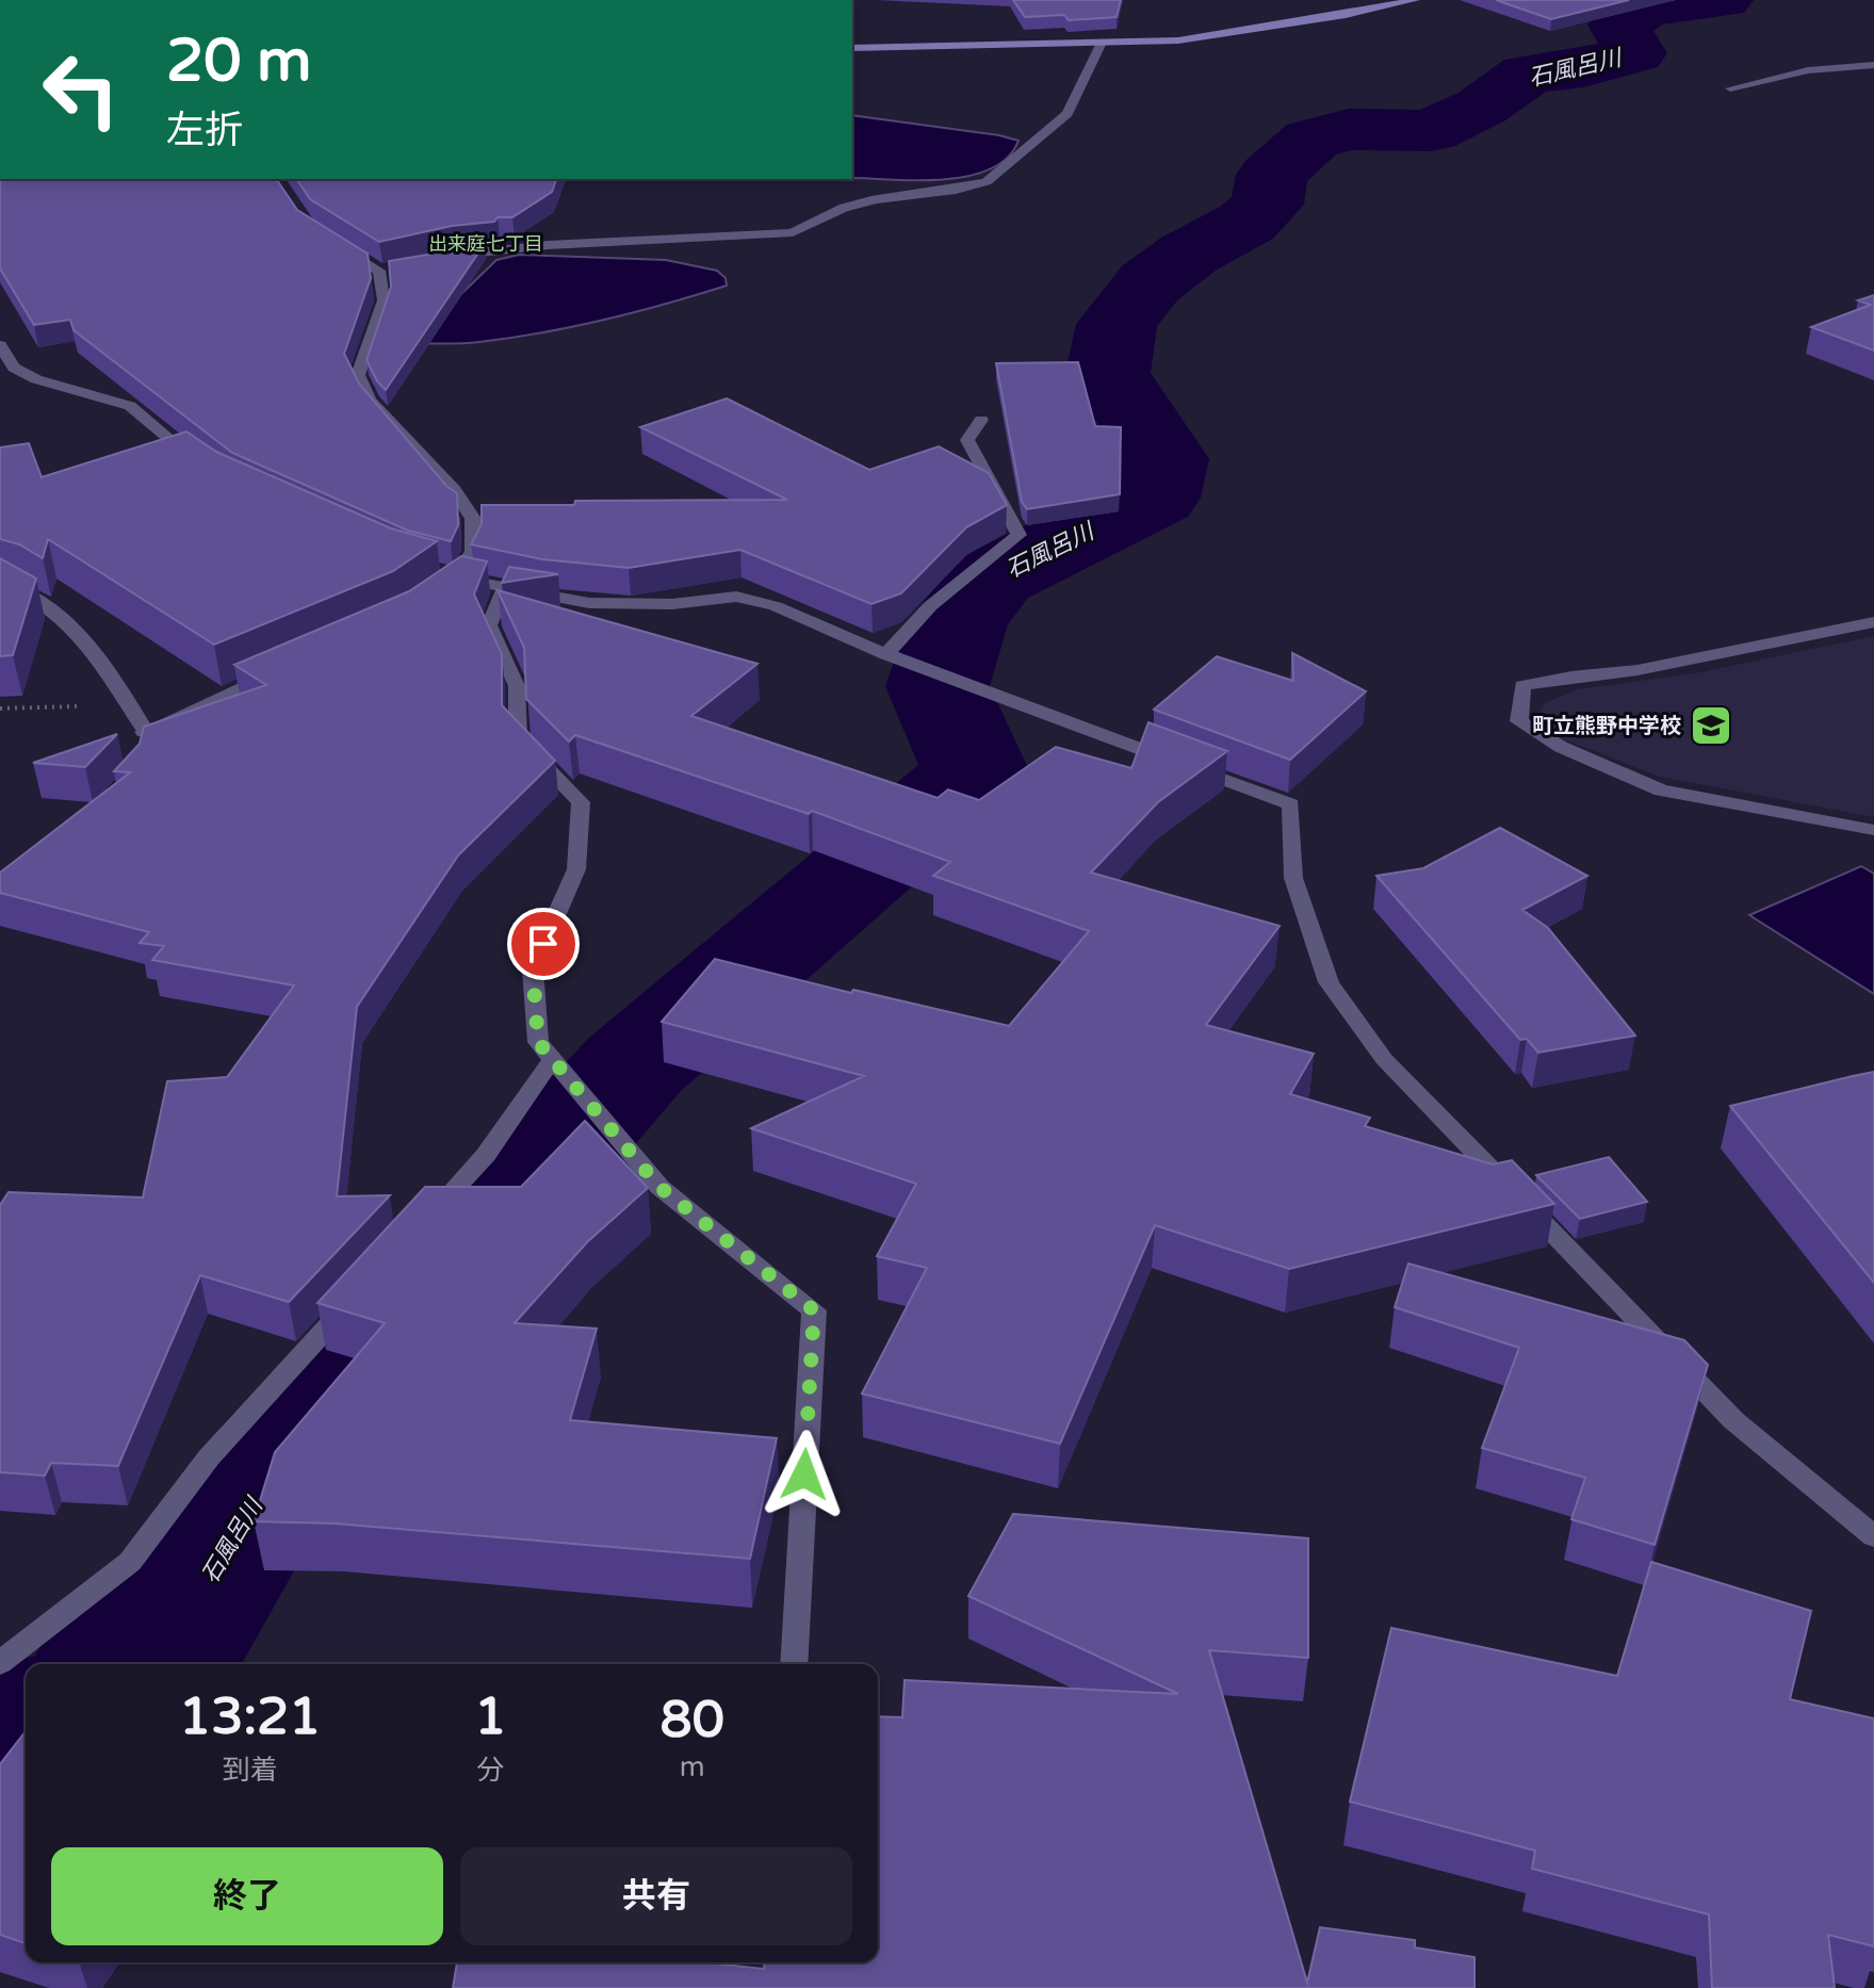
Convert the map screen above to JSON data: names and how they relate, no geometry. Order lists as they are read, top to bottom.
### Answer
{
  "districts": ["出来庭七丁目"],
  "water": ["石風呂川"],
  "places": {
    "school or university": ["町立熊野中学校"]
  },
  "page": {
    "turn": ["20 m", "左折"],
    "eta": [
      "13:21",
      "到着",
      "1",
      "分",
      "80",
      "m"
    ],
    "buttons": ["終了", "共有"]
  }
}
